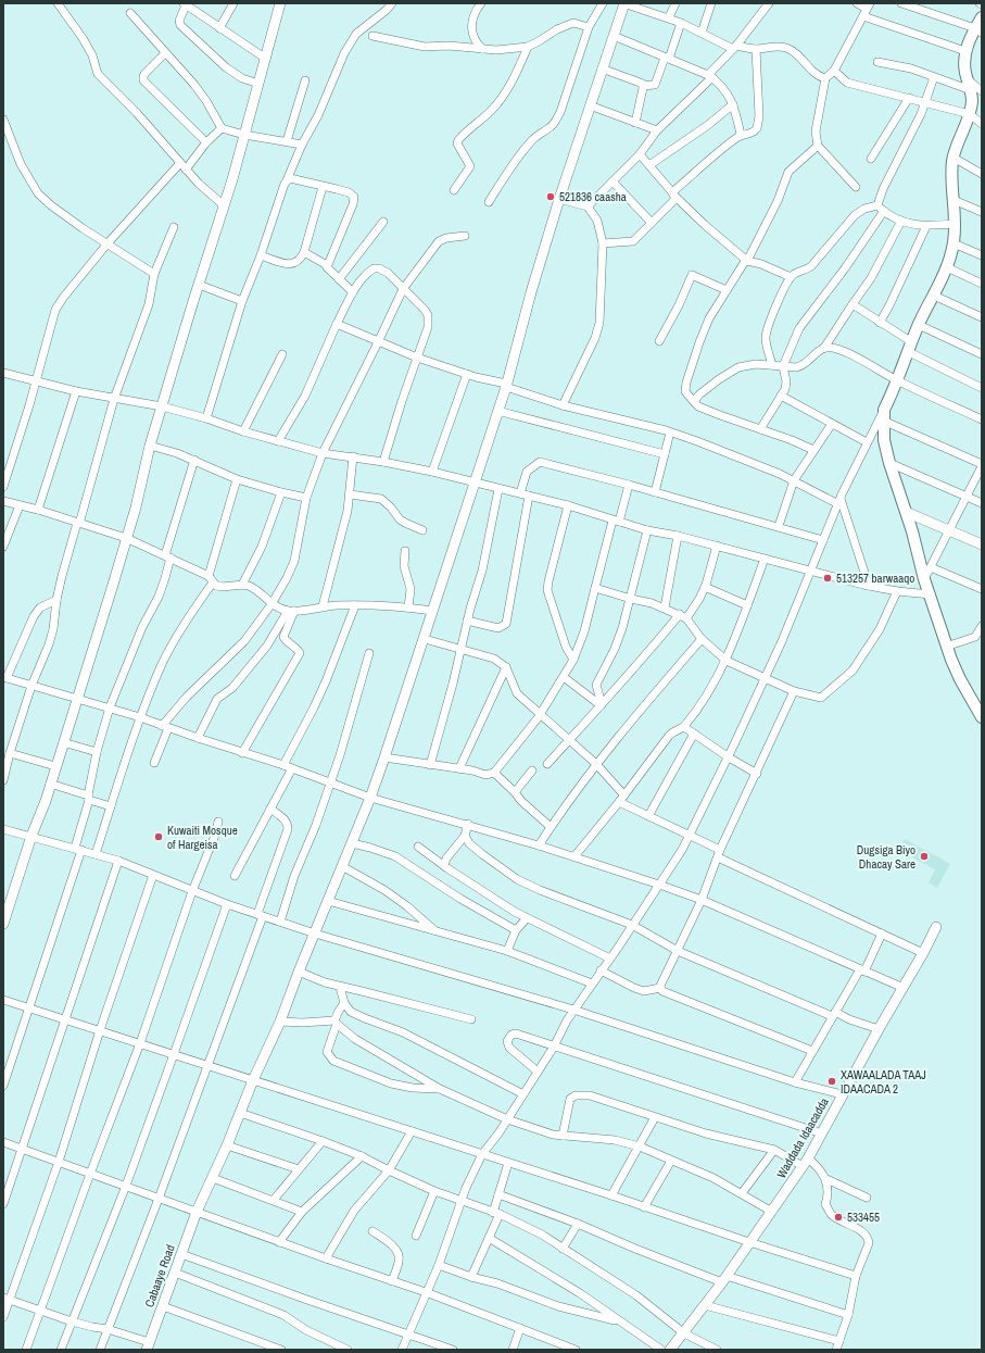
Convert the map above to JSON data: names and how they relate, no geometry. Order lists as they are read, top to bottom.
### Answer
{
  "streets": {
    "street": ["Waddada Idaacadda", "Cabaaye Road"]
  },
  "places": [
    "521836 caasha",
    "513257 barwaaqo",
    "Kuwaiti Mosque of Hargeisa",
    "Dugsiga Biyo Dhacay Sare",
    "XAWAALADA TAAJ IDAACADA 2",
    "533455"
  ]
}
